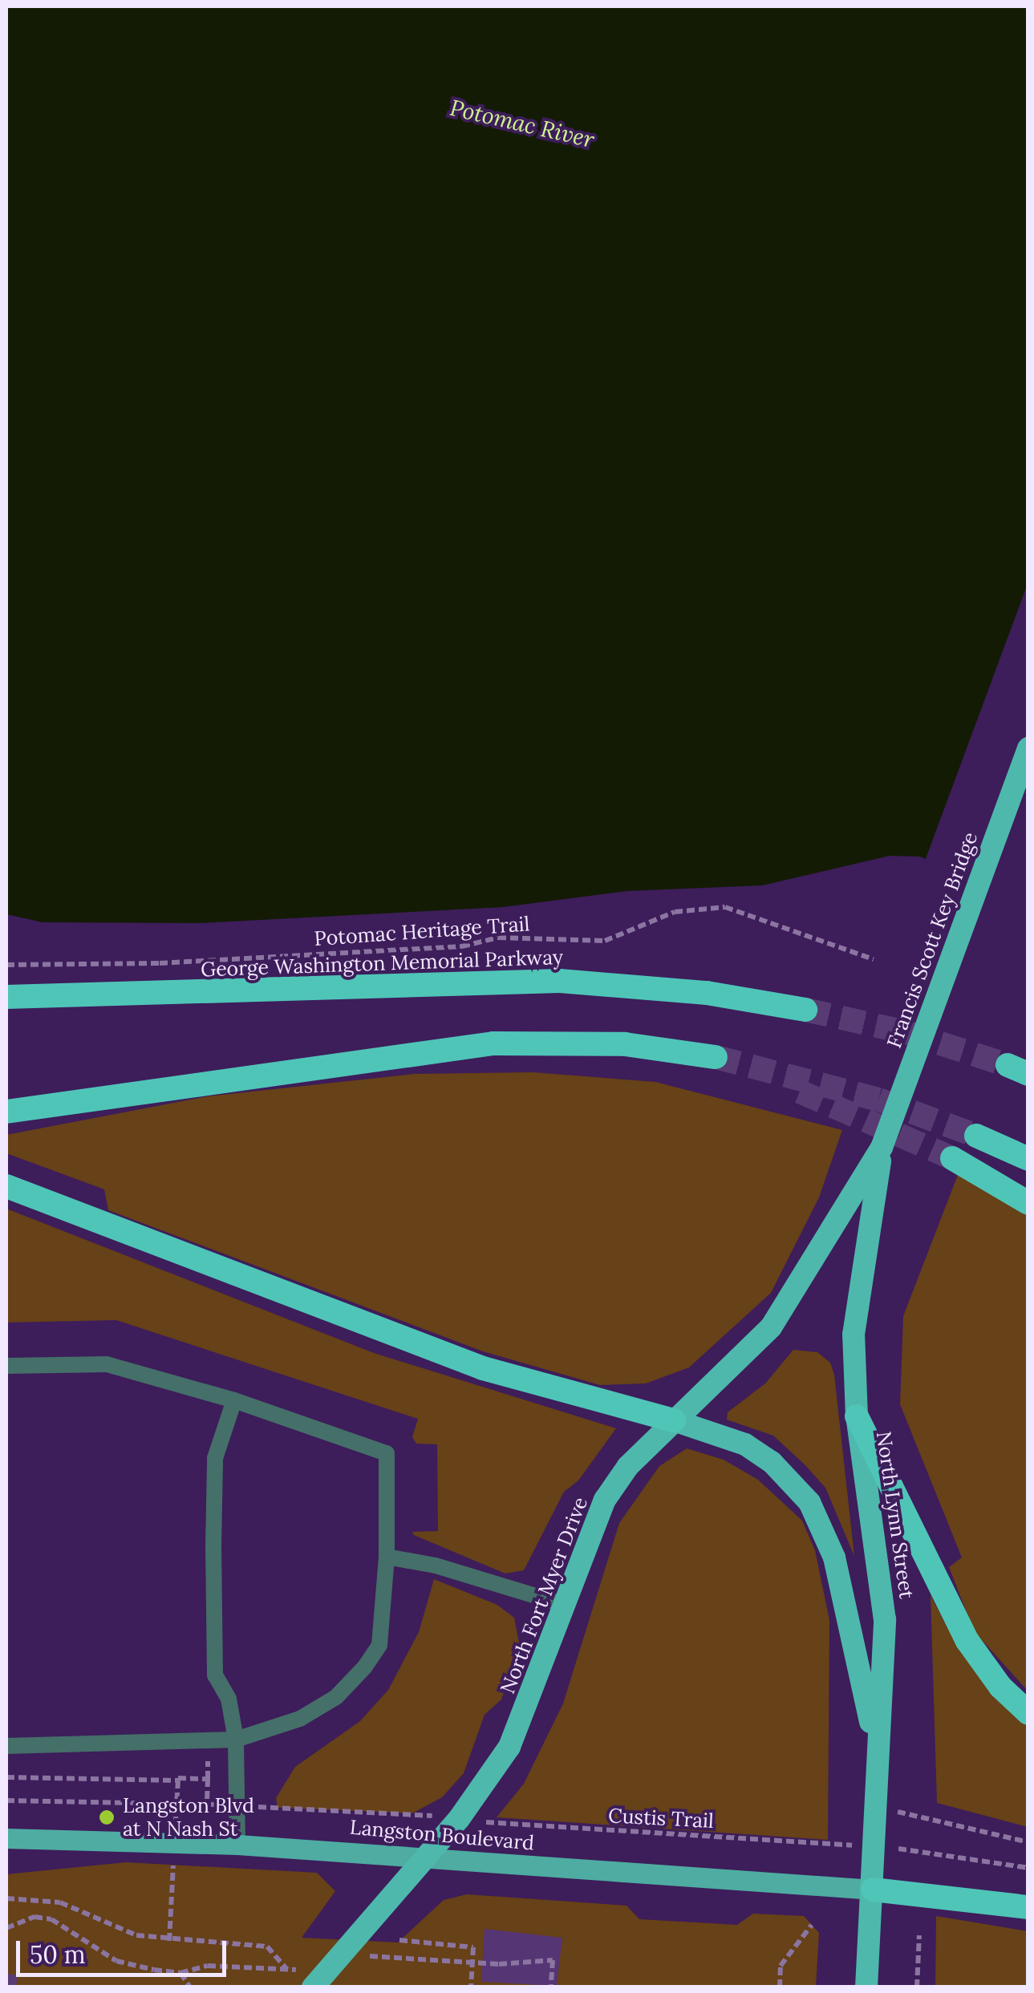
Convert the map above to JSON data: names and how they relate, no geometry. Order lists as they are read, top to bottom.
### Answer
{
  "streets": {
    "highway": [
      "Francis Scott Key Bridge",
      "George Washington Memorial Parkway",
      "North Lynn Street",
      "North Fort Myer Drive"
    ],
    "main road": ["Langston Boulevard"],
    "path": ["Potomac Heritage Trail", "Custis Trail"]
  },
  "crossings": [
    ["Francis Scott Key Bridge", "North Lynn Street"],
    ["Francis Scott Key Bridge", "North Fort Myer Drive"],
    ["North Lynn Street", "North Fort Myer Drive"],
    ["North Lynn Street", "Langston Boulevard"],
    ["North Fort Myer Drive", "Langston Boulevard"]
  ],
  "water": ["Potomac River"],
  "places": ["Langston Blvd at N Nash St"],
  "scale_bar": "50 m"
}
